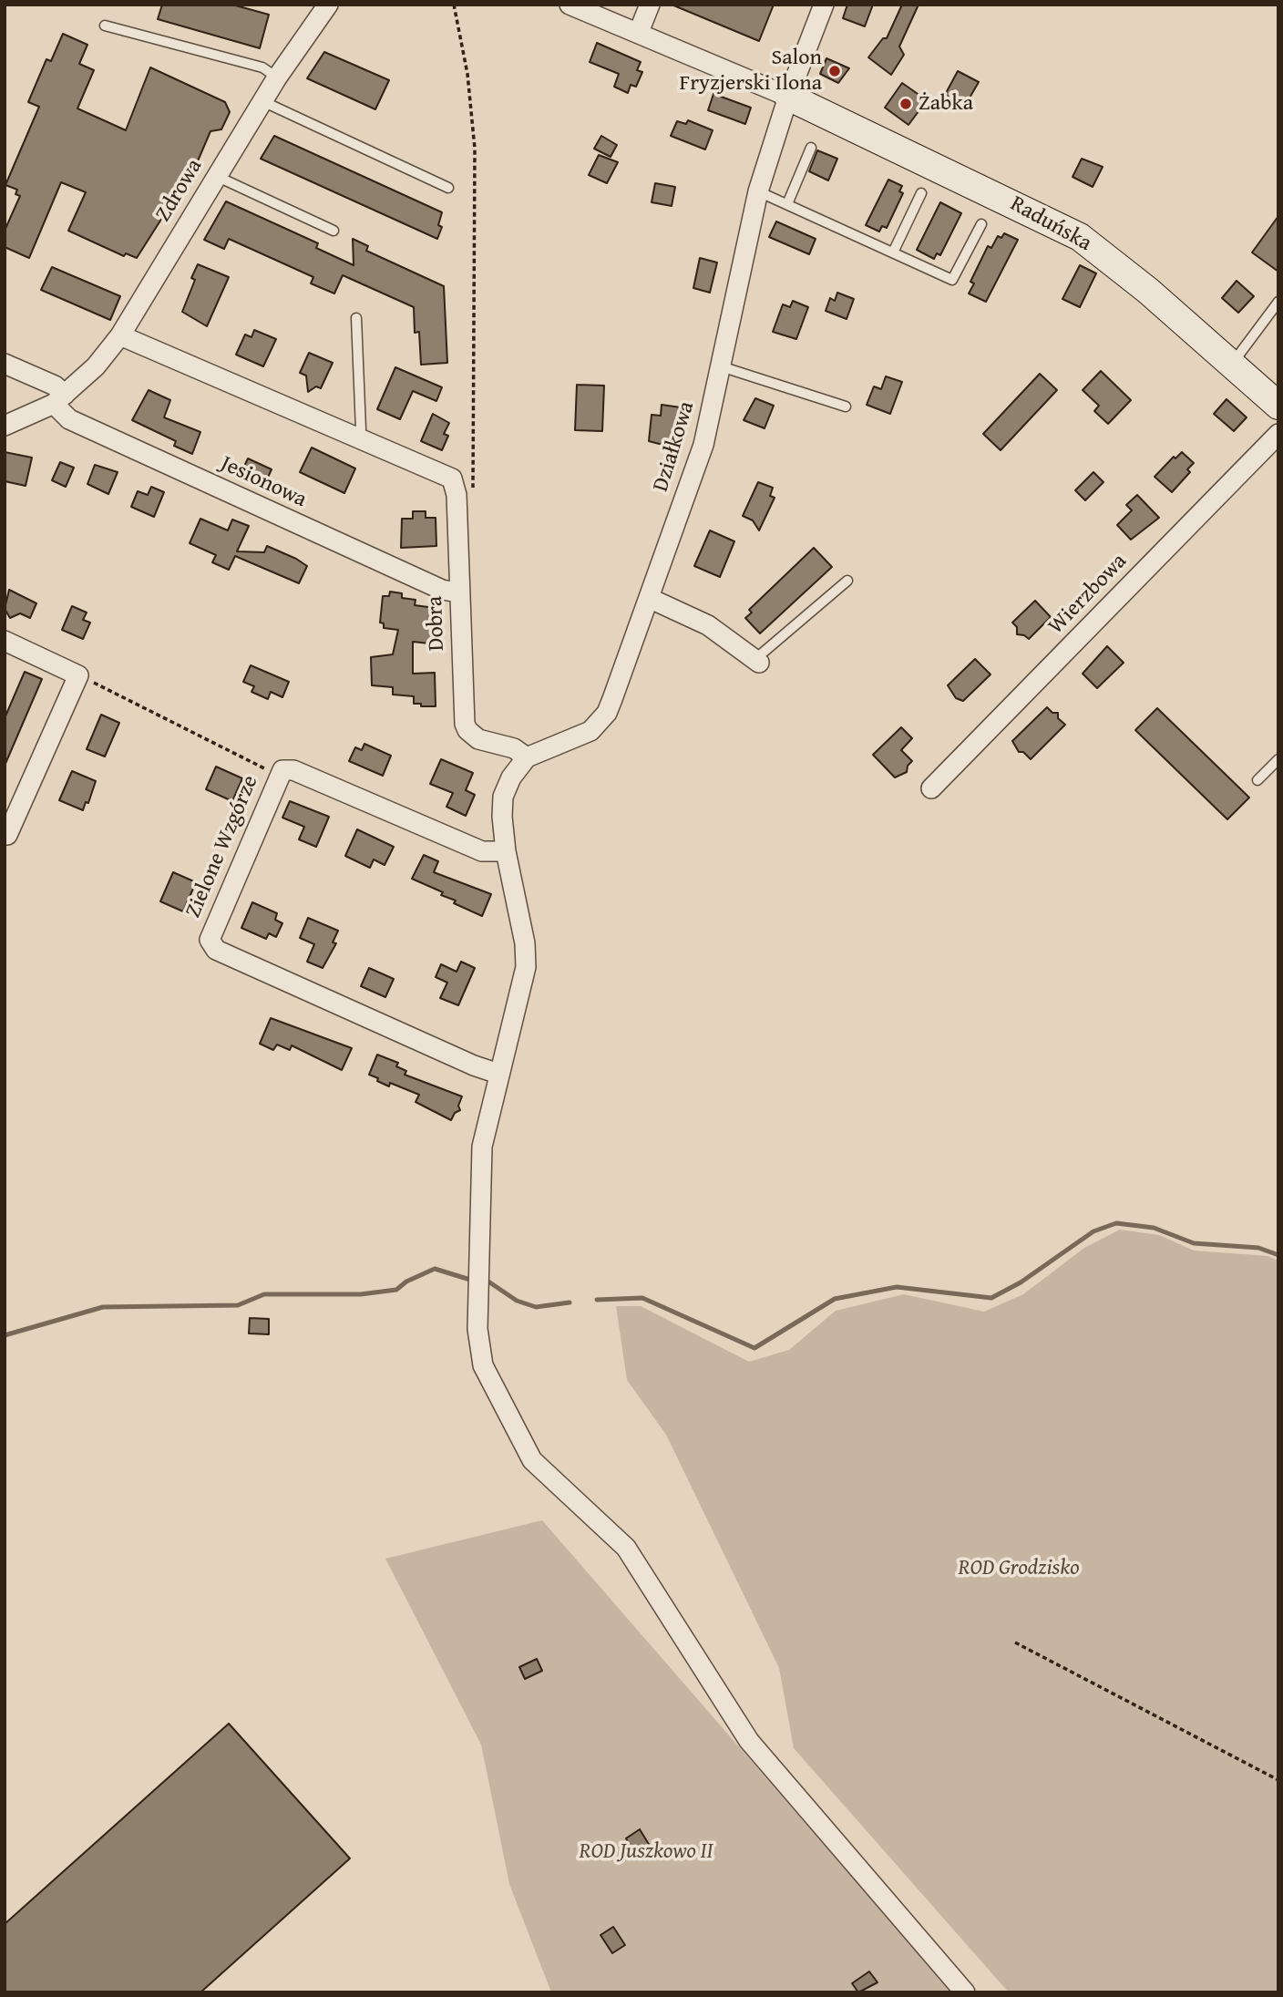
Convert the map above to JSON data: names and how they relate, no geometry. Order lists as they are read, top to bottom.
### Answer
{
  "streets": {
    "street": [
      "Zdrowa",
      "Raduńska",
      "Działkowa",
      "Jesionowa",
      "Wierzbowa",
      "Dobra",
      "Zielone Wzgórze"
    ]
  },
  "crossings": [
    ["Zdrowa", "Jesionowa"],
    ["Raduńska", "Działkowa"],
    ["Działkowa", "Dobra"],
    ["Jesionowa", "Dobra"]
  ],
  "parks": ["ROD Grodzisko", "ROD Juszkowo II"],
  "places": ["Salon Fryzjerski Ilona", "Żabka"]
}
